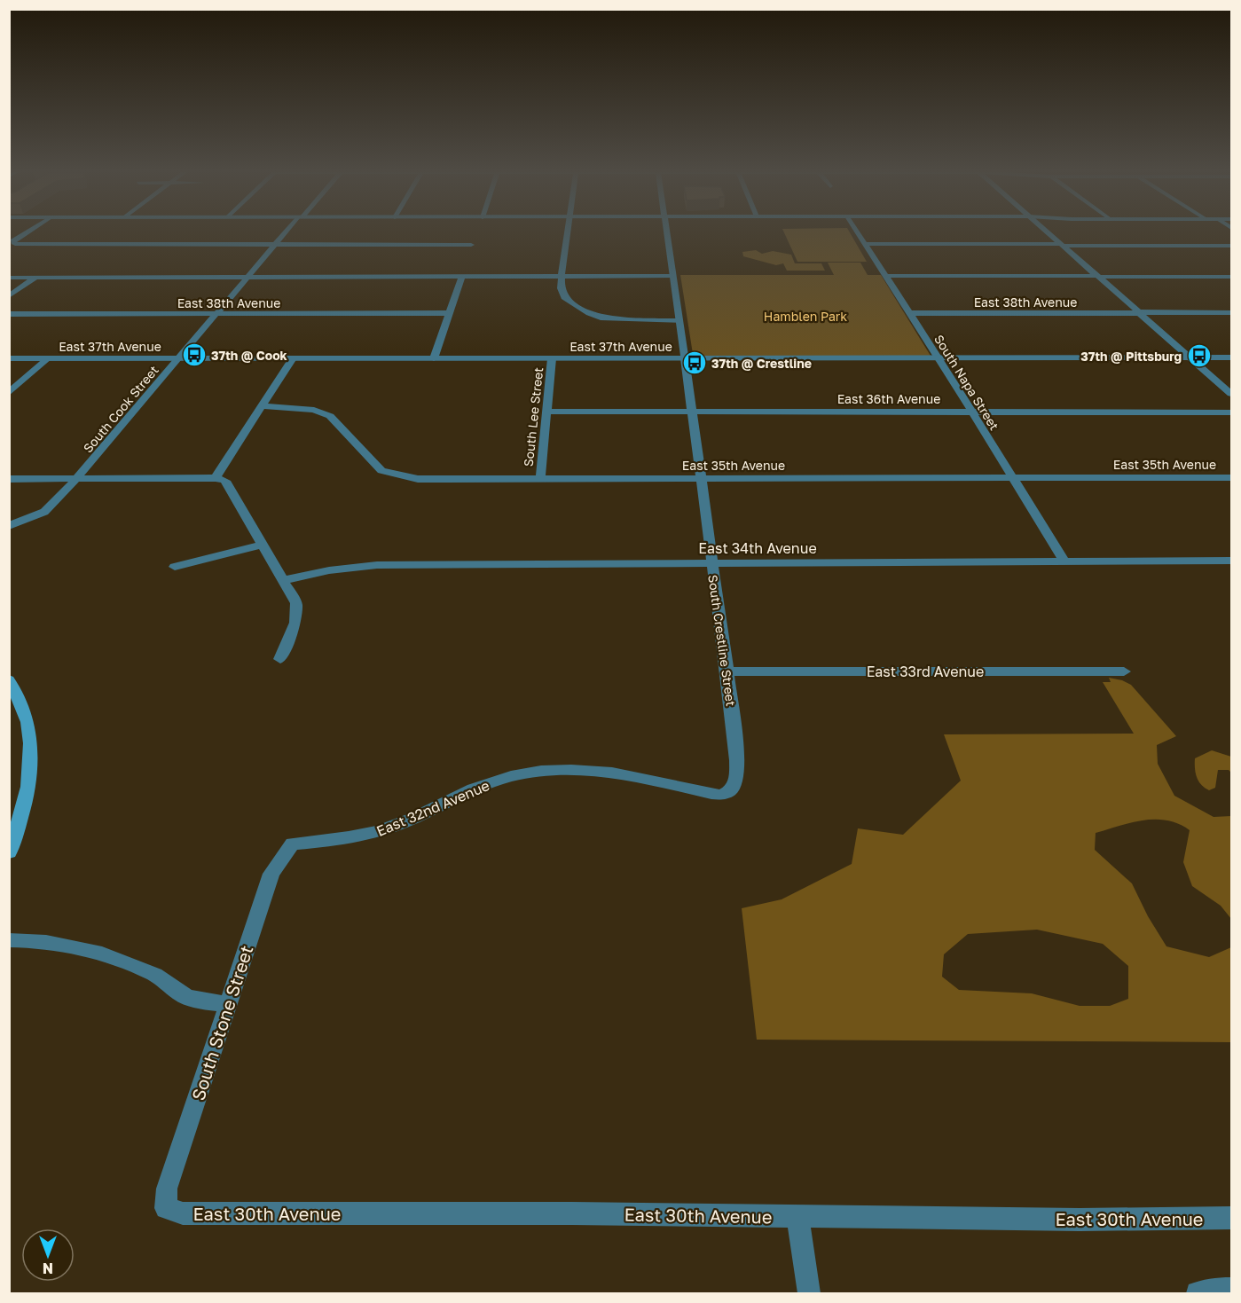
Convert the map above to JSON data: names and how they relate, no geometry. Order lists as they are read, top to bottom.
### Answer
{
  "streets": {
    "street": [
      "East 38th Avenue",
      "East 37th Avenue",
      "South Napa Street",
      "East 36th Avenue",
      "South Cook Street",
      "South Lee Street",
      "East 35th Avenue",
      "East 34th Avenue",
      "South Crestline Street",
      "East 33rd Avenue",
      "East 32nd Avenue",
      "South Stone Street",
      "East 30th Avenue"
    ]
  },
  "crossings": [
    ["East 38th Avenue", "South Napa Street"],
    ["East 38th Avenue", "South Cook Street"],
    ["East 37th Avenue", "South Napa Street"],
    ["East 37th Avenue", "South Cook Street"],
    ["East 37th Avenue", "South Lee Street"],
    ["East 37th Avenue", "South Crestline Street"],
    ["South Napa Street", "East 36th Avenue"],
    ["South Napa Street", "East 35th Avenue"],
    ["South Napa Street", "East 34th Avenue"],
    ["East 36th Avenue", "South Lee Street"],
    ["East 36th Avenue", "South Crestline Street"],
    ["South Lee Street", "East 35th Avenue"],
    ["East 35th Avenue", "South Crestline Street"],
    ["East 34th Avenue", "South Crestline Street"],
    ["South Crestline Street", "East 33rd Avenue"],
    ["South Crestline Street", "East 32nd Avenue"],
    ["East 32nd Avenue", "South Stone Street"],
    ["South Stone Street", "East 30th Avenue"]
  ],
  "parks": ["Hamblen Park"],
  "places": {
    "bus stop": ["37th @ Cook", "37th @ Pittsburg", "37th @ Crestline"]
  },
  "north": "bottom"
}
